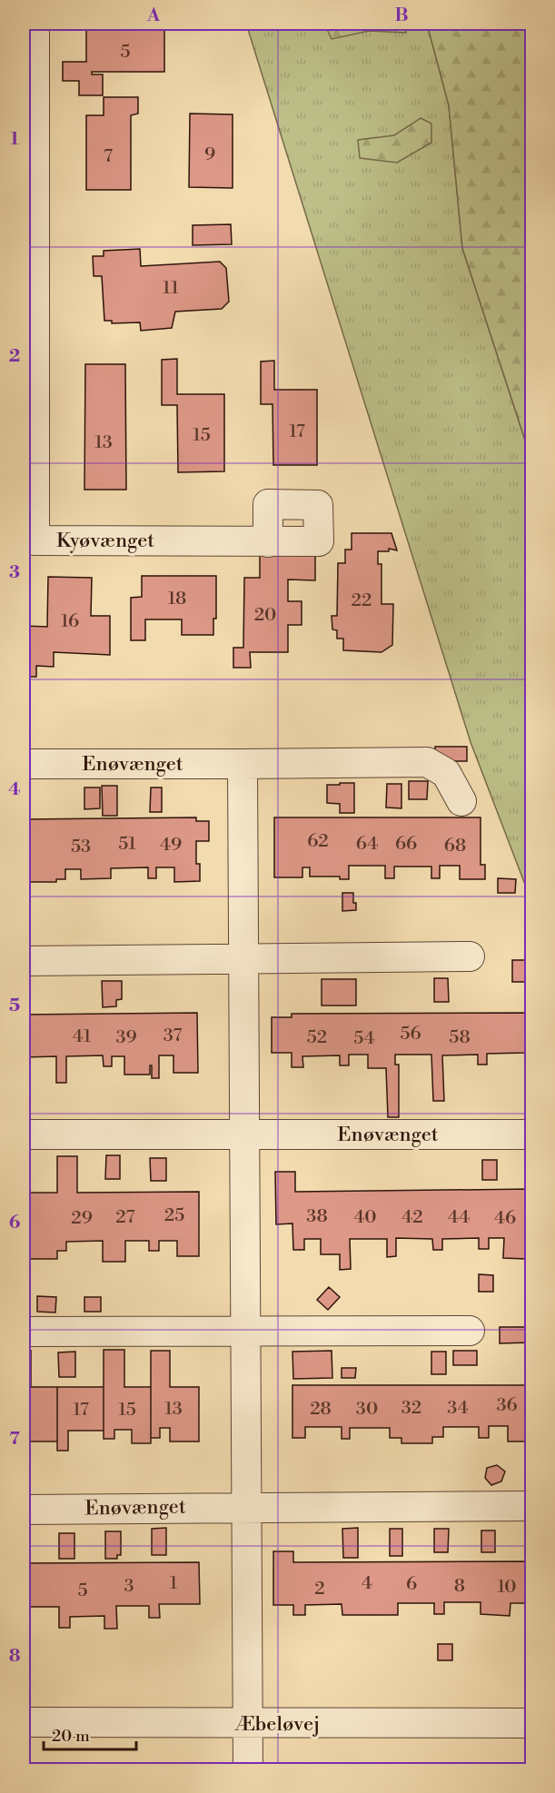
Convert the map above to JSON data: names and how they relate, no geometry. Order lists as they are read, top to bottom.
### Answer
{
  "streets": {
    "street": ["Kyøvænget", "Enøvænget", "Æbeløvej"]
  },
  "house_numbers": [
    "5",
    "9",
    "7",
    "11",
    "17",
    "15",
    "13",
    "18",
    "22",
    "20",
    "16",
    "62",
    "51",
    "64",
    "66",
    "49",
    "68",
    "53",
    "56",
    "37",
    "41",
    "39",
    "52",
    "58",
    "54",
    "25",
    "38",
    "27",
    "40",
    "42",
    "44",
    "29",
    "46",
    "36",
    "32",
    "34",
    "13",
    "28",
    "30",
    "17",
    "15",
    "1",
    "4",
    "6",
    "3",
    "8",
    "10",
    "2",
    "5"
  ],
  "scale_bar": "20 m",
  "grid": {
    "columns": ["A", "B"],
    "rows": [
      "1",
      "2",
      "3",
      "4",
      "5",
      "6",
      "7",
      "8"
    ]
  }
}
